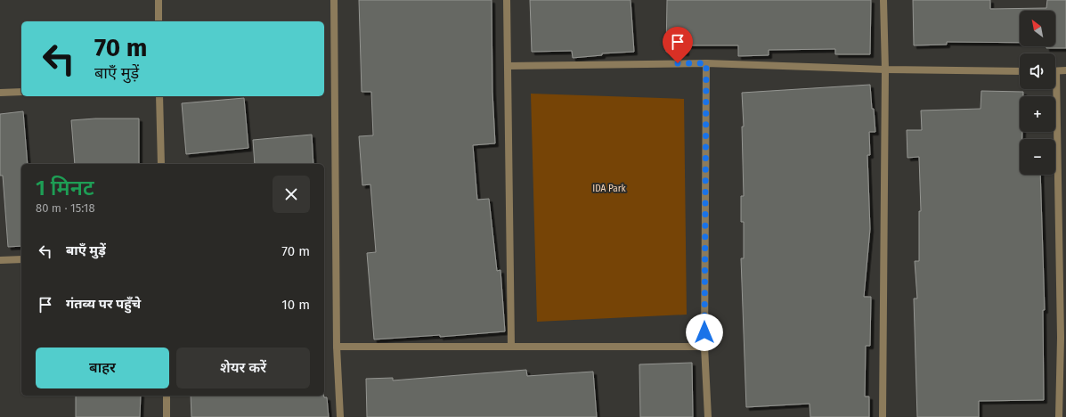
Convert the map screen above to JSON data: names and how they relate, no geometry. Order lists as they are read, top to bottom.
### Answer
{
  "parks": ["IDA Park"],
  "north": "top left",
  "page": {
    "map_buttons": ["+", "−"],
    "turn": ["70 m", "बाएँ मुड़ें"],
    "heading": ["1 मिनट", "80 m · 15:18"],
    "list": [
      {
        "name": "बाएँ मुड़ें",
        "value": "70 m"
      },
      {
        "name": "गंतव्य पर पहुँचे",
        "value": "10 m"
      }
    ],
    "buttons": ["बाहर", "शेयर करें"]
  }
}
